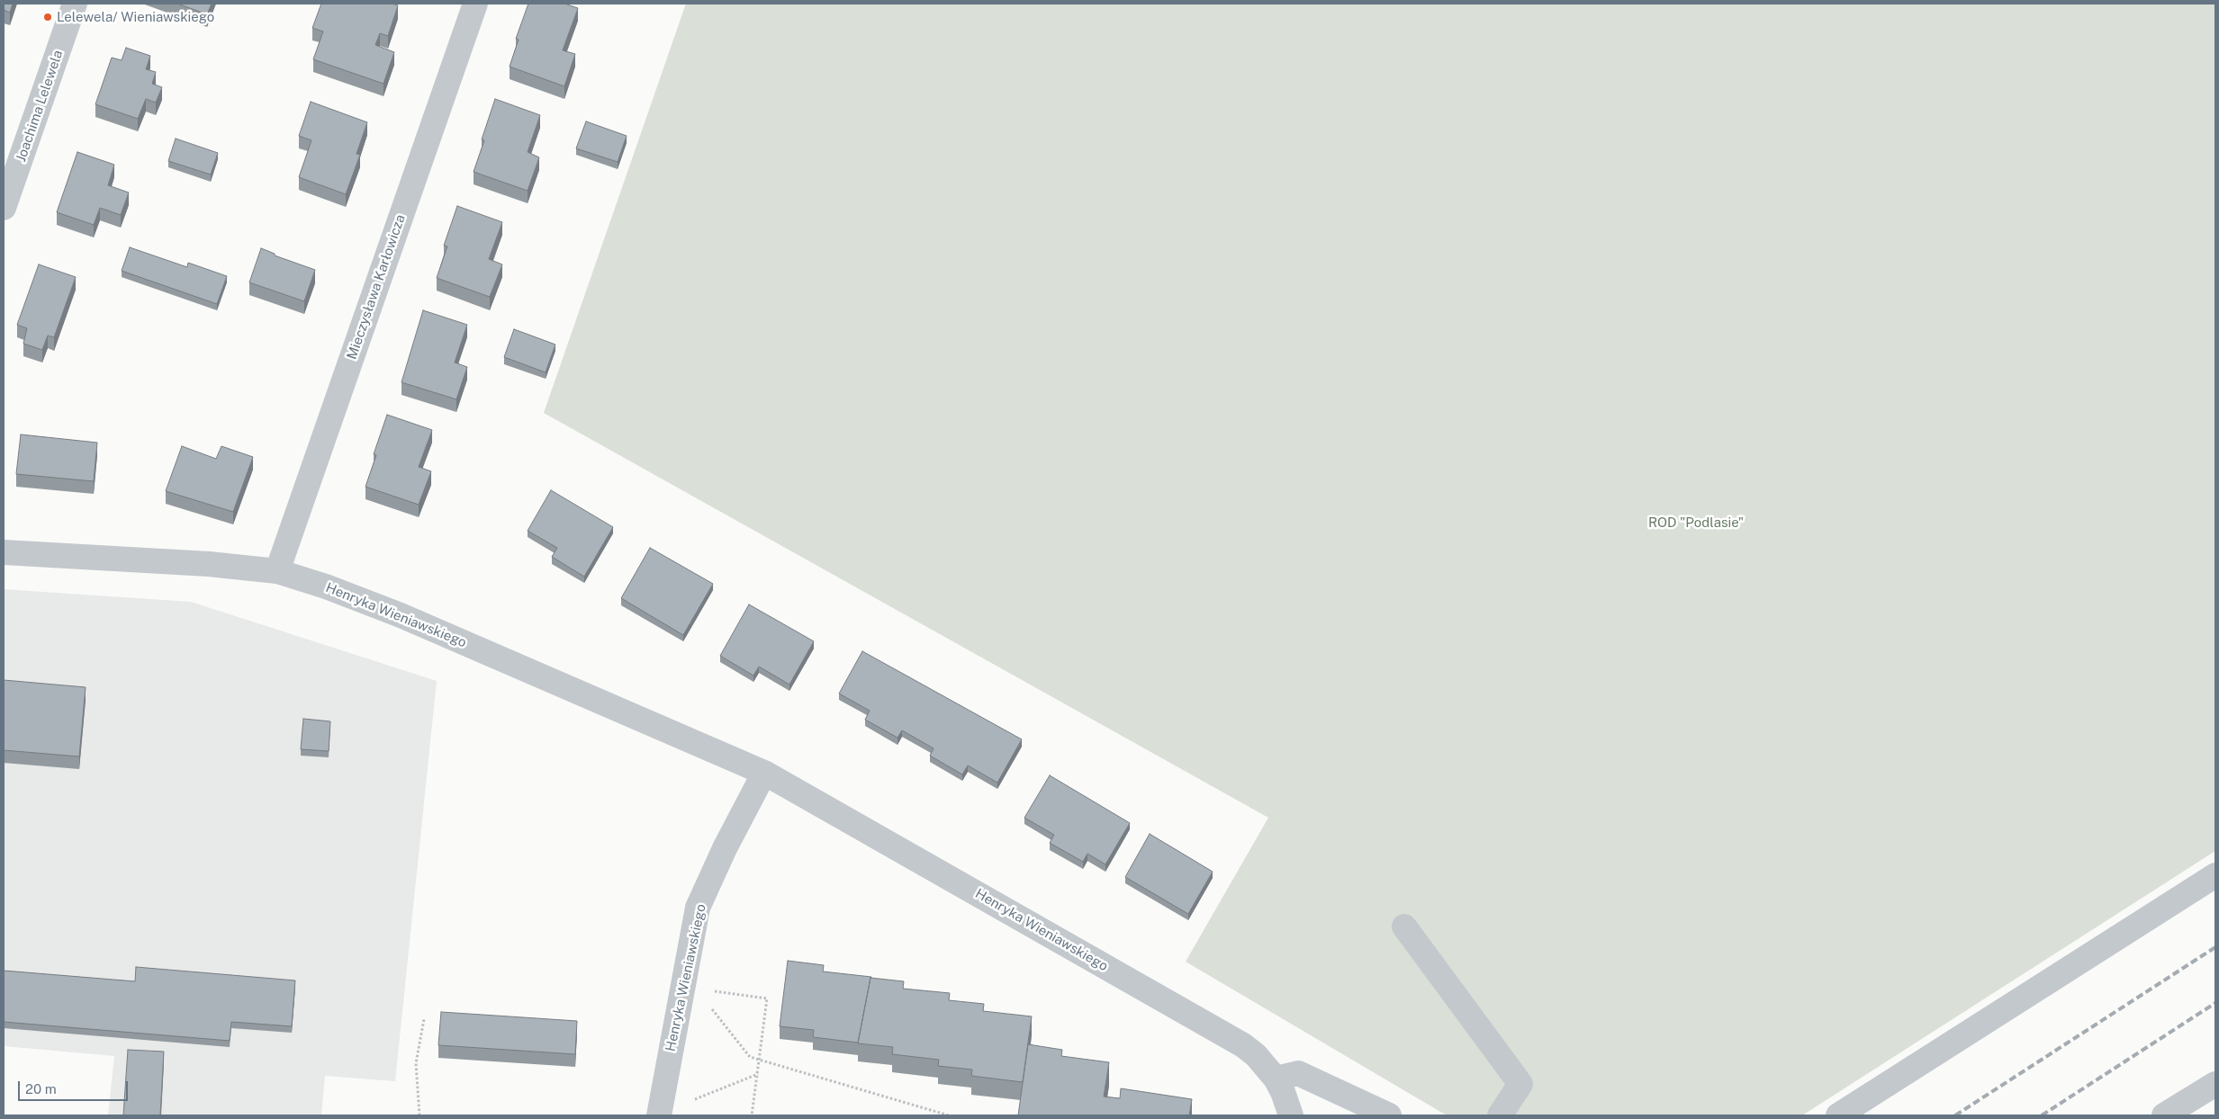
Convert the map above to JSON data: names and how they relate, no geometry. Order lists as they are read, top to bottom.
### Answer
{
  "streets": {
    "street": ["Joachima Lelewela", "Mieczysława Karłowicza", "Henryka Wieniawskiego"]
  },
  "crossings": [
    ["Mieczysława Karłowicza", "Henryka Wieniawskiego"]
  ],
  "parks": ["ROD \"Podlasie\""],
  "places": ["Lelewela/ Wieniawskiego"],
  "scale_bar": "20 m"
}
